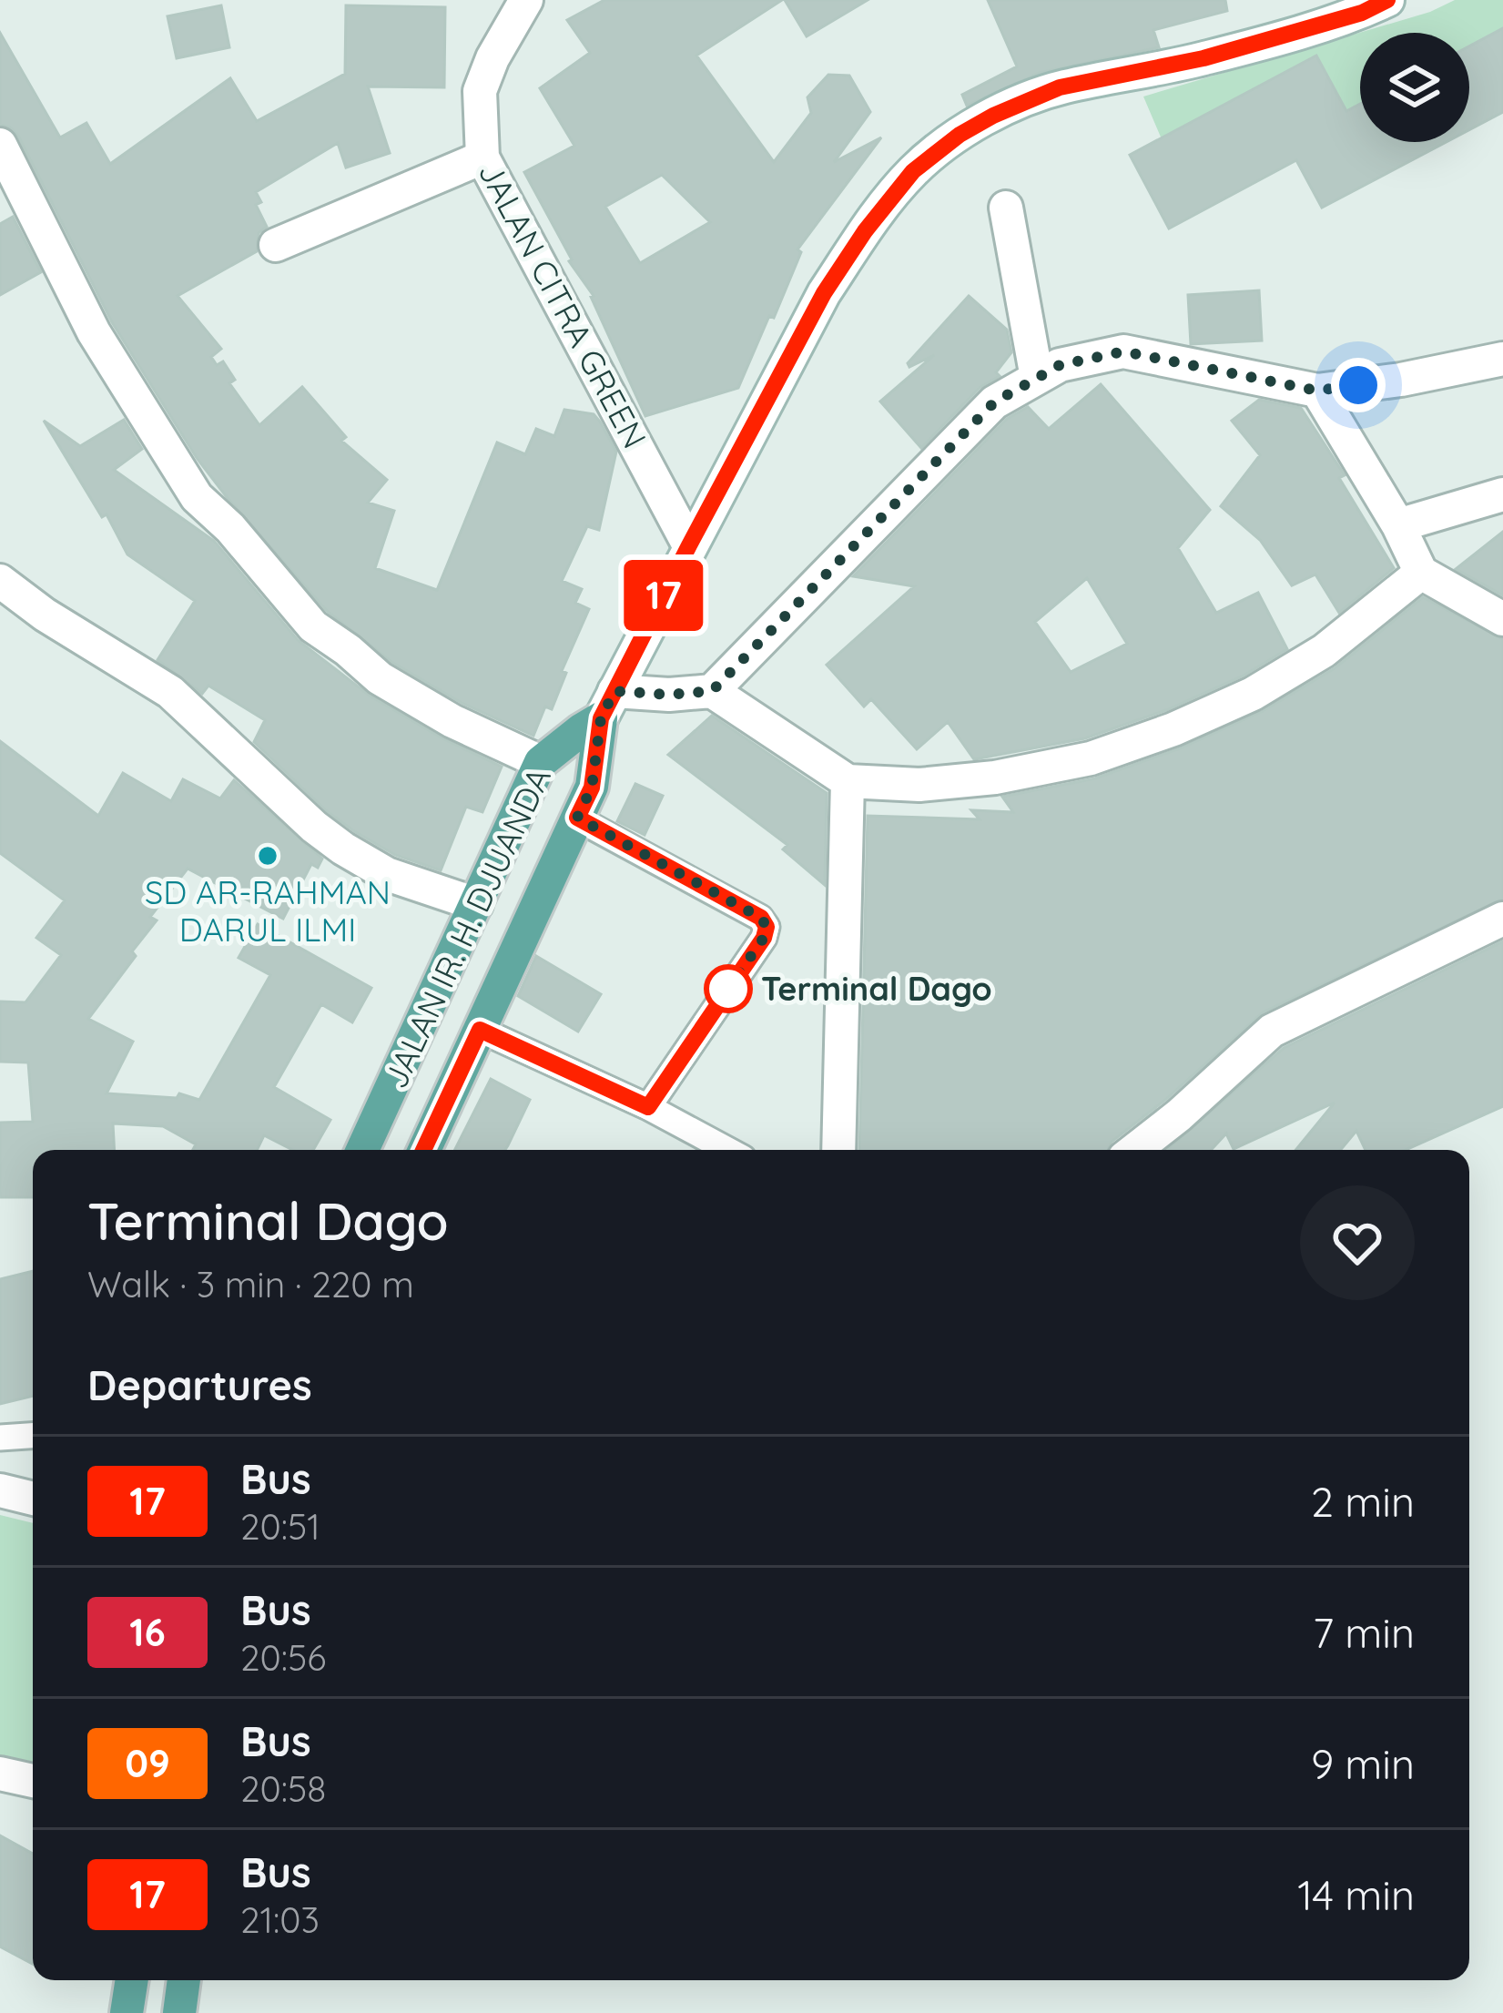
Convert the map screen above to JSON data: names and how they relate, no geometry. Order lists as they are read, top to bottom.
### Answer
{
  "streets": {
    "main road": ["JALAN IR. H. DJUANDA"],
    "street": ["JALAN CITRA GREEN"]
  },
  "crossings": [
    ["JALAN CITRA GREEN", "JALAN IR. H. DJUANDA"]
  ],
  "places": ["SD AR-RAHMAN DARUL ILMI", "Terminal Dago"],
  "lines": ["bus line 17"],
  "page": {
    "on_map": "17",
    "heading": [
      ["Terminal Dago", "Walk · 3 min · 220 m"],
      "Departures"
    ],
    "list": [
      {
        "mark": "17",
        "name": "Bus",
        "note": "20:51",
        "value": "2 min"
      },
      {
        "mark": "16",
        "name": "Bus",
        "note": "20:56",
        "value": "7 min"
      },
      {
        "mark": "09",
        "name": "Bus",
        "note": "20:58",
        "value": "9 min"
      },
      {
        "mark": "17",
        "name": "Bus",
        "note": "21:03",
        "value": "14 min"
      }
    ]
  }
}
